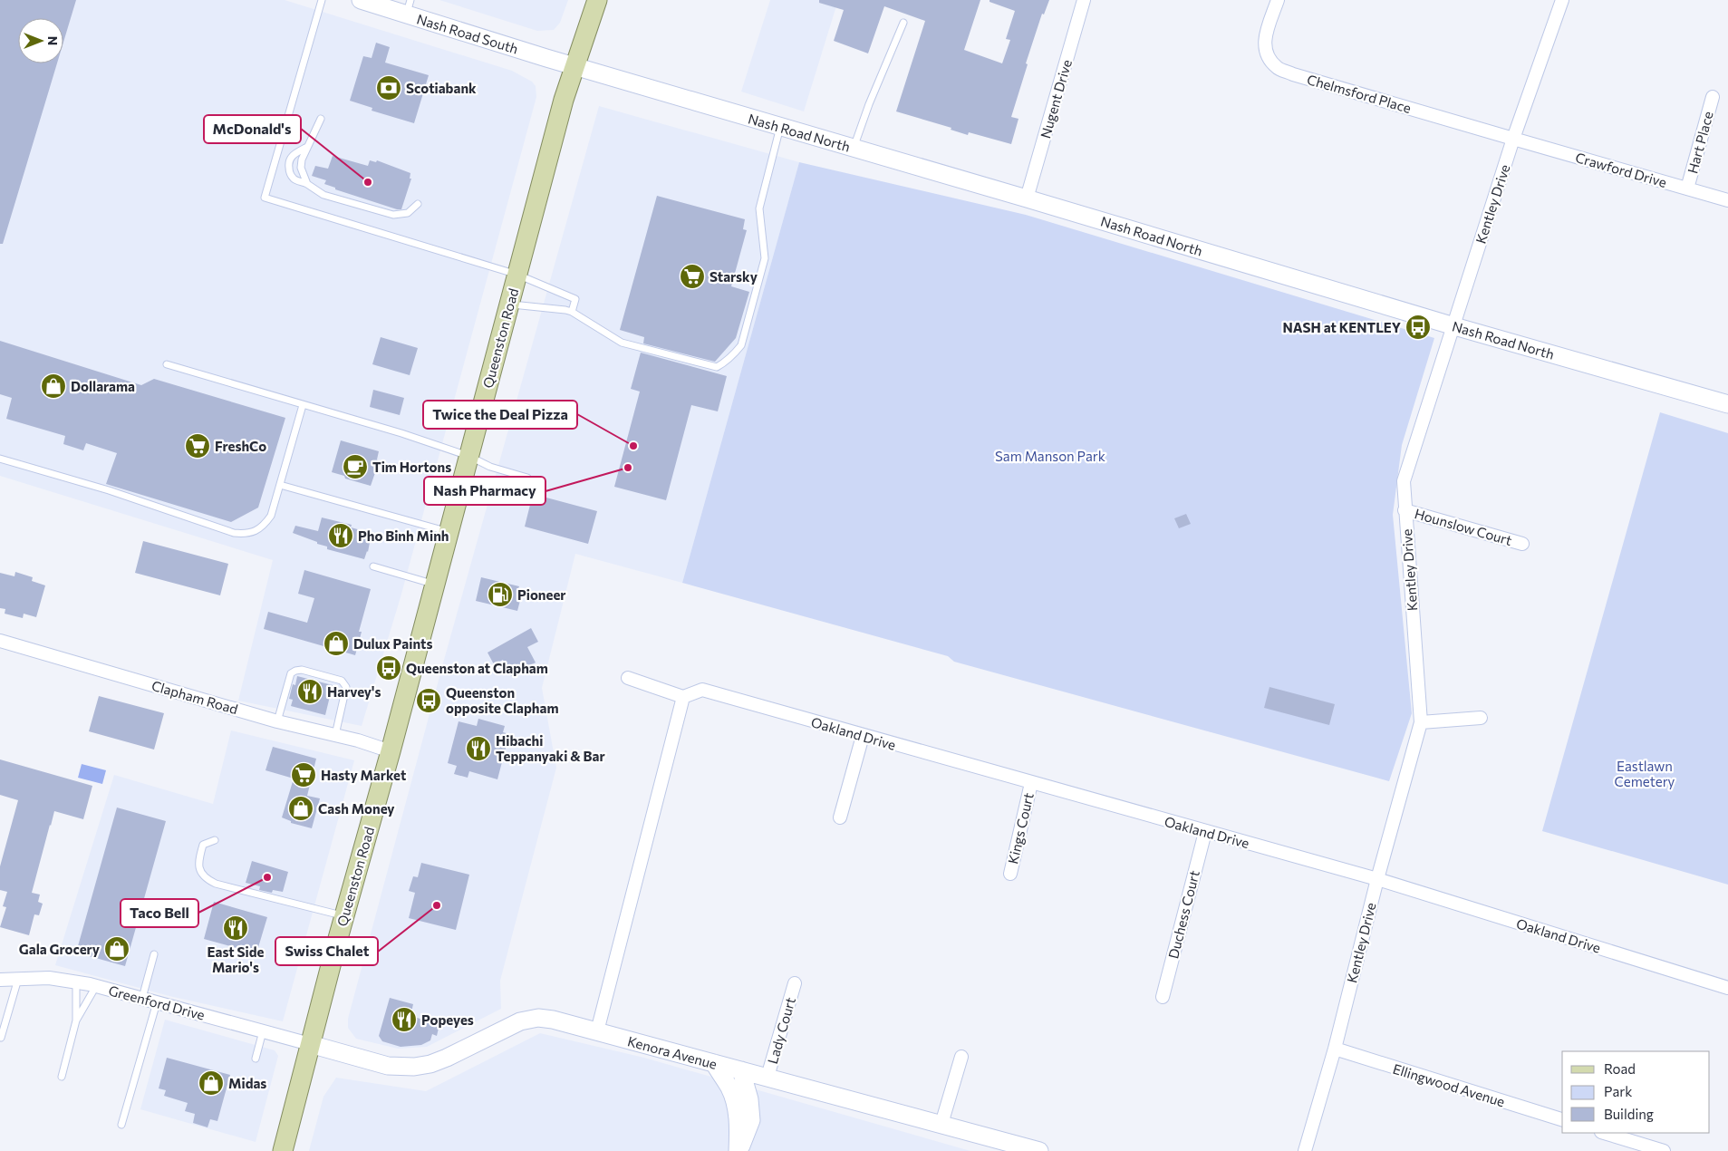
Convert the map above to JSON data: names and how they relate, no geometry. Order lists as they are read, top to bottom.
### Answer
{
  "streets": {
    "main road": [
      "Nash Road South",
      "Nash Road North",
      "Queenston Road",
      "Kenora Avenue"
    ],
    "street": [
      "Chelmsford Place",
      "Nugent Drive",
      "Hart Place",
      "Crawford Drive",
      "Kentley Drive",
      "Hounslow Court",
      "Clapham Road",
      "Oakland Drive",
      "Kings Court",
      "Duchess Court",
      "Greenford Drive",
      "Lady Court",
      "Ellingwood Avenue"
    ]
  },
  "crossings": [
    ["Nash Road South", "Nash Road North"],
    ["Nash Road South", "Queenston Road"],
    ["Chelmsford Place", "Crawford Drive"],
    ["Chelmsford Place", "Kentley Drive"],
    ["Nugent Drive", "Nash Road North"],
    ["Nash Road North", "Kentley Drive"],
    ["Nash Road North", "Queenston Road"],
    ["Hart Place", "Crawford Drive"],
    ["Crawford Drive", "Kentley Drive"],
    ["Kentley Drive", "Hounslow Court"],
    ["Kentley Drive", "Oakland Drive"],
    ["Kentley Drive", "Ellingwood Avenue"],
    ["Queenston Road", "Clapham Road"],
    ["Queenston Road", "Greenford Drive"],
    ["Queenston Road", "Kenora Avenue"],
    ["Oakland Drive", "Kings Court"],
    ["Oakland Drive", "Duchess Court"],
    ["Greenford Drive", "Kenora Avenue"],
    ["Lady Court", "Kenora Avenue"]
  ],
  "parks": ["Sam Manson Park", "Eastlawn Cemetery"],
  "places": {
    "bank": ["Scotiabank"],
    "other": [
      "McDonald's",
      "Twice the Deal Pizza",
      "Nash Pharmacy",
      "Taco Bell",
      "Swiss Chalet"
    ],
    "supermarket": ["Starsky", "FreshCo", "Hasty Market"],
    "bus stop": ["NASH at KENTLEY", "Queenston at Clapham", "Queenston opposite Clapham"],
    "shop": [
      "Dollarama",
      "Dulux Paints",
      "Cash Money",
      "Gala Grocery",
      "Midas"
    ],
    "cafe": ["Tim Hortons"],
    "restaurant": [
      "Pho Binh Minh",
      "Harvey's",
      "Hibachi Teppanyaki & Bar",
      "East Side Mario's",
      "Popeyes"
    ],
    "fuel station": ["Pioneer"]
  },
  "legend": ["Road", "Park", "Building"],
  "north": "right"
}
